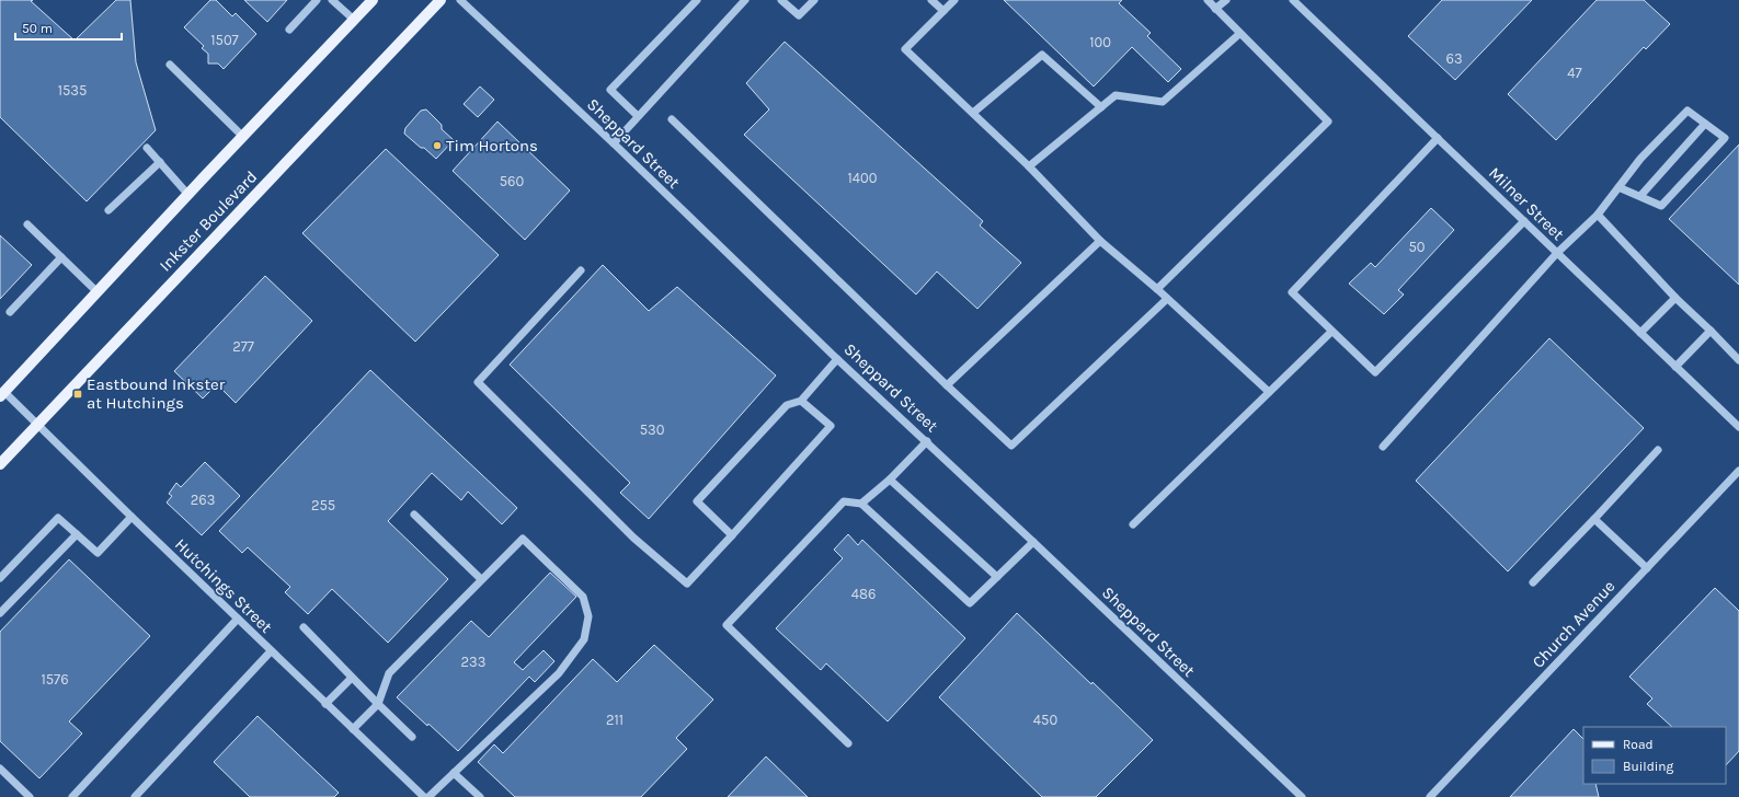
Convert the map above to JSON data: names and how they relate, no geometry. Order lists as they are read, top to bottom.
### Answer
{
  "streets": {
    "main road": ["Inkster Boulevard"],
    "street": [
      "Sheppard Street",
      "Milner Street",
      "Hutchings Street",
      "Church Avenue"
    ]
  },
  "crossings": [
    ["Inkster Boulevard", "Hutchings Street"]
  ],
  "places": {
    "other": ["Tim Hortons"],
    "transit": ["Eastbound Inkster at Hutchings"]
  },
  "house_numbers": [
    "1507",
    "100",
    "63",
    "47",
    "1535",
    "1400",
    "560",
    "50",
    "277",
    "530",
    "263",
    "255",
    "486",
    "233",
    "1576",
    "211",
    "450"
  ],
  "legend": ["Road", "Building"],
  "scale_bar": "50 m"
}
